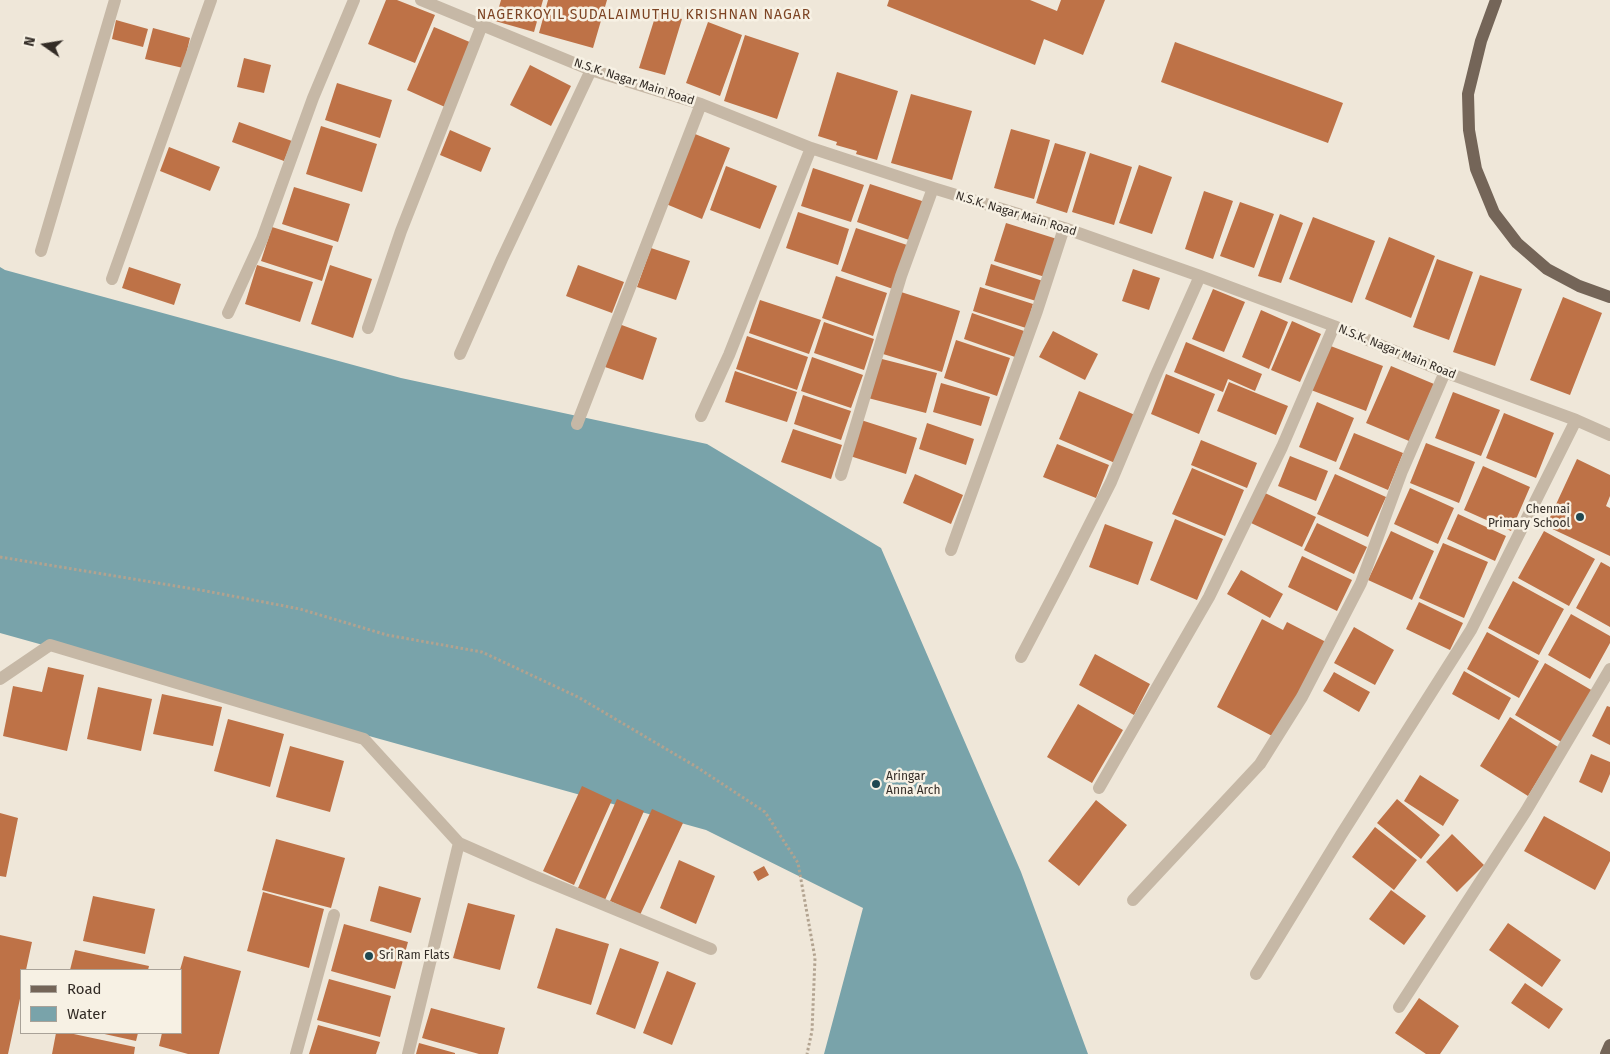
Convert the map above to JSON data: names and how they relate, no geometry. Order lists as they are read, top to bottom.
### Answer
{
  "streets": {
    "street": ["N.S.K. Nagar Main Road"]
  },
  "districts": ["NAGERKOYIL SUDALAIMUTHU KRISHNAN NAGAR"],
  "places": ["Chennai Primary School", "Aringar Anna Arch", "Sri Ram Flats"],
  "legend": ["Road", "Water"],
  "north": "left"
}
